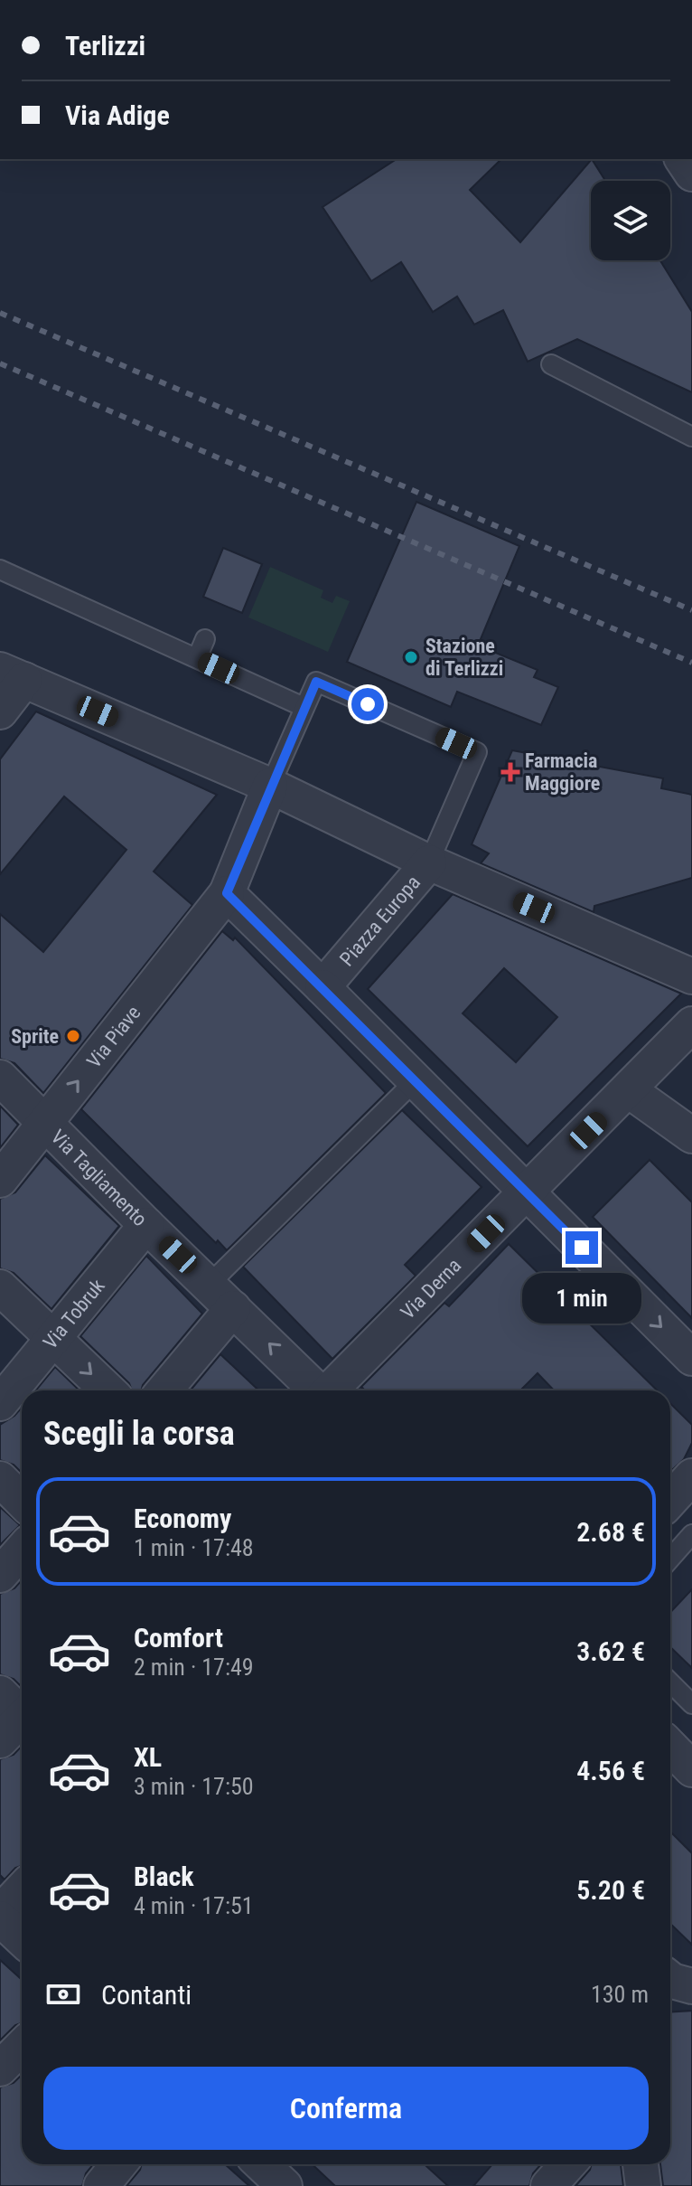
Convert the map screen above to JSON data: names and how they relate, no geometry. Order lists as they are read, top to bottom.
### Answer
{
  "streets": {
    "street": [
      "Piazza Europa",
      "Via Piave",
      "Via Tagliamento",
      "Via Derna",
      "Via Tobruk"
    ]
  },
  "crossings": [
    ["Piazza Europa", "Via Piave"],
    ["Via Piave", "Via Tagliamento"],
    ["Via Tagliamento", "Via Tobruk"]
  ],
  "one_way": ["Via Piave"],
  "places": {
    "other": ["Stazione di Terlizzi", "Sprite"],
    "health": ["Farmacia Maggiore"]
  },
  "page": {
    "banner": ["Terlizzi", "Via Adige"],
    "bubble": "1 min",
    "heading": "Scegli la corsa",
    "list": [
      {
        "name": "Economy",
        "note": "1 min · 17:48",
        "value": "2.68 €"
      },
      {
        "name": "Comfort",
        "note": "2 min · 17:49",
        "value": "3.62 €"
      },
      {
        "name": "XL",
        "note": "3 min · 17:50",
        "value": "4.56 €"
      },
      {
        "name": "Black",
        "note": "4 min · 17:51",
        "value": "5.20 €"
      }
    ],
    "pay": ["Contanti", "130 m"],
    "buttons": "Conferma"
  }
}
